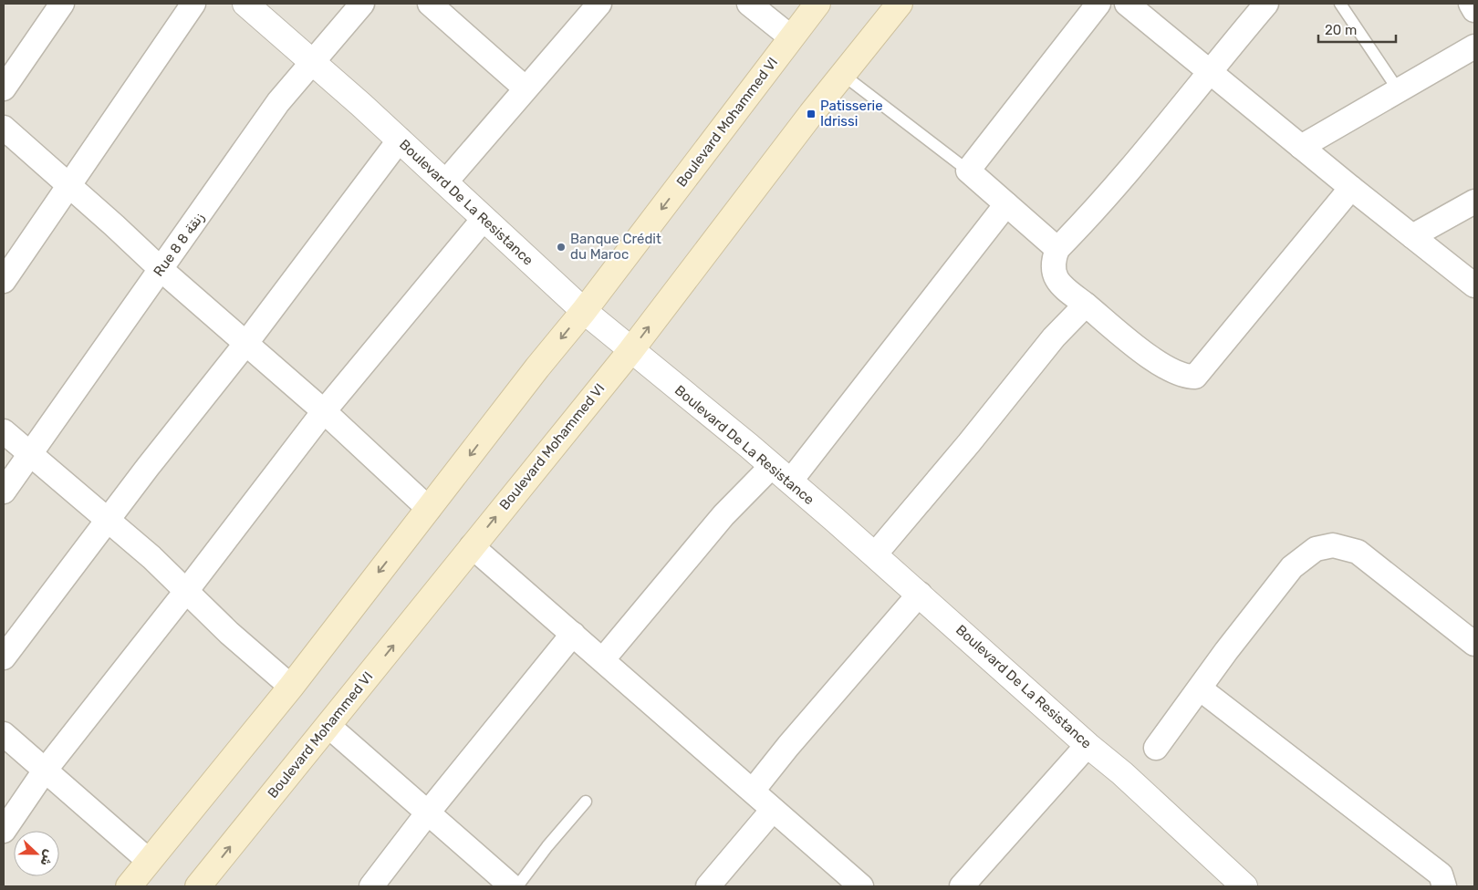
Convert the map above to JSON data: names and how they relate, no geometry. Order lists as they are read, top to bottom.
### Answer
{
  "streets": {
    "main road": ["Boulevard Mohammed VI"],
    "street": ["Boulevard De La Resistance", "Rue 8 8 زنقة"]
  },
  "crossings": [
    ["Boulevard Mohammed VI", "Boulevard De La Resistance"],
    ["Boulevard De La Resistance", "Rue 8 8 زنقة"]
  ],
  "places": {
    "transit": ["Patisserie Idrissi"],
    "other": ["Banque Crédit du Maroc"]
  },
  "scale_bar": "20 m",
  "north": "right"
}
